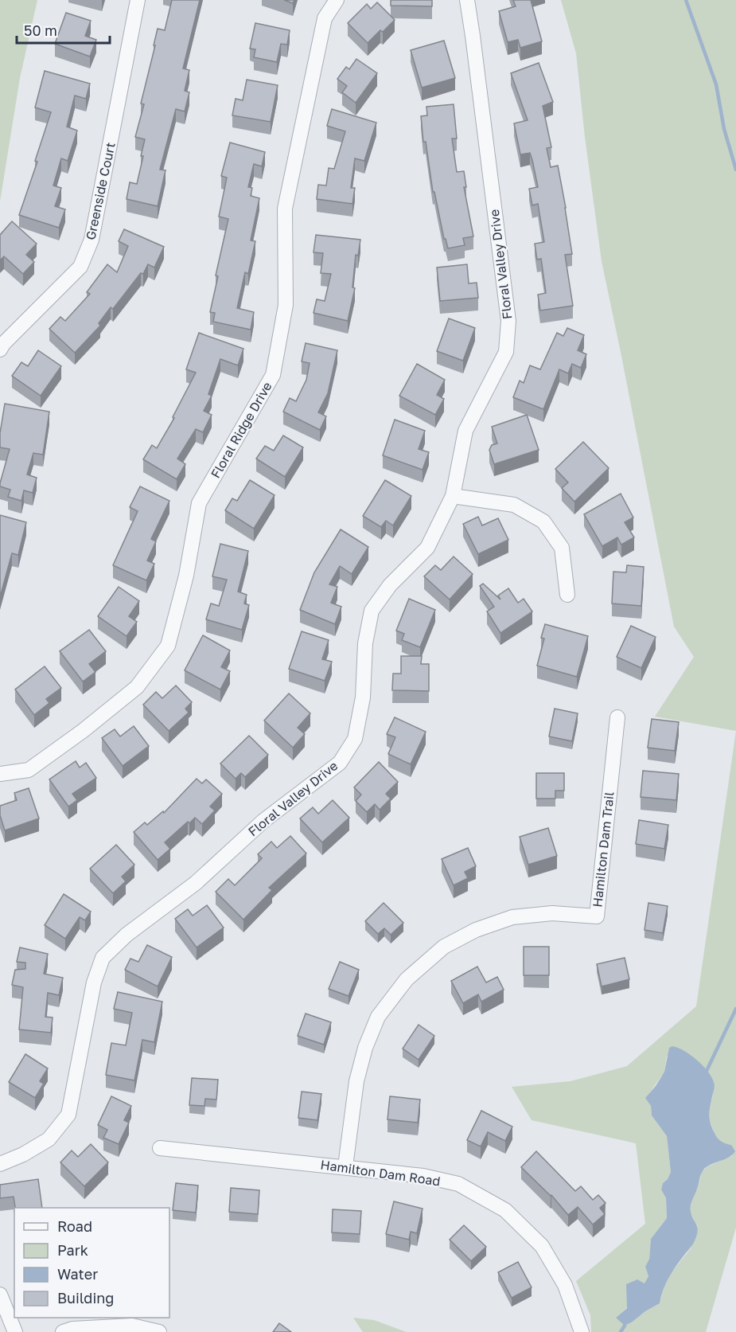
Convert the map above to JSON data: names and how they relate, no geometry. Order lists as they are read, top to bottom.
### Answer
{
  "streets": {
    "street": [
      "Greenside Court",
      "Floral Valley Drive",
      "Floral Ridge Drive",
      "Hamilton Dam Trail",
      "Hamilton Dam Road"
    ]
  },
  "crossings": [
    ["Hamilton Dam Trail", "Hamilton Dam Road"]
  ],
  "legend": [
    "Road",
    "Park",
    "Water",
    "Building"
  ],
  "scale_bar": "50 m"
}
